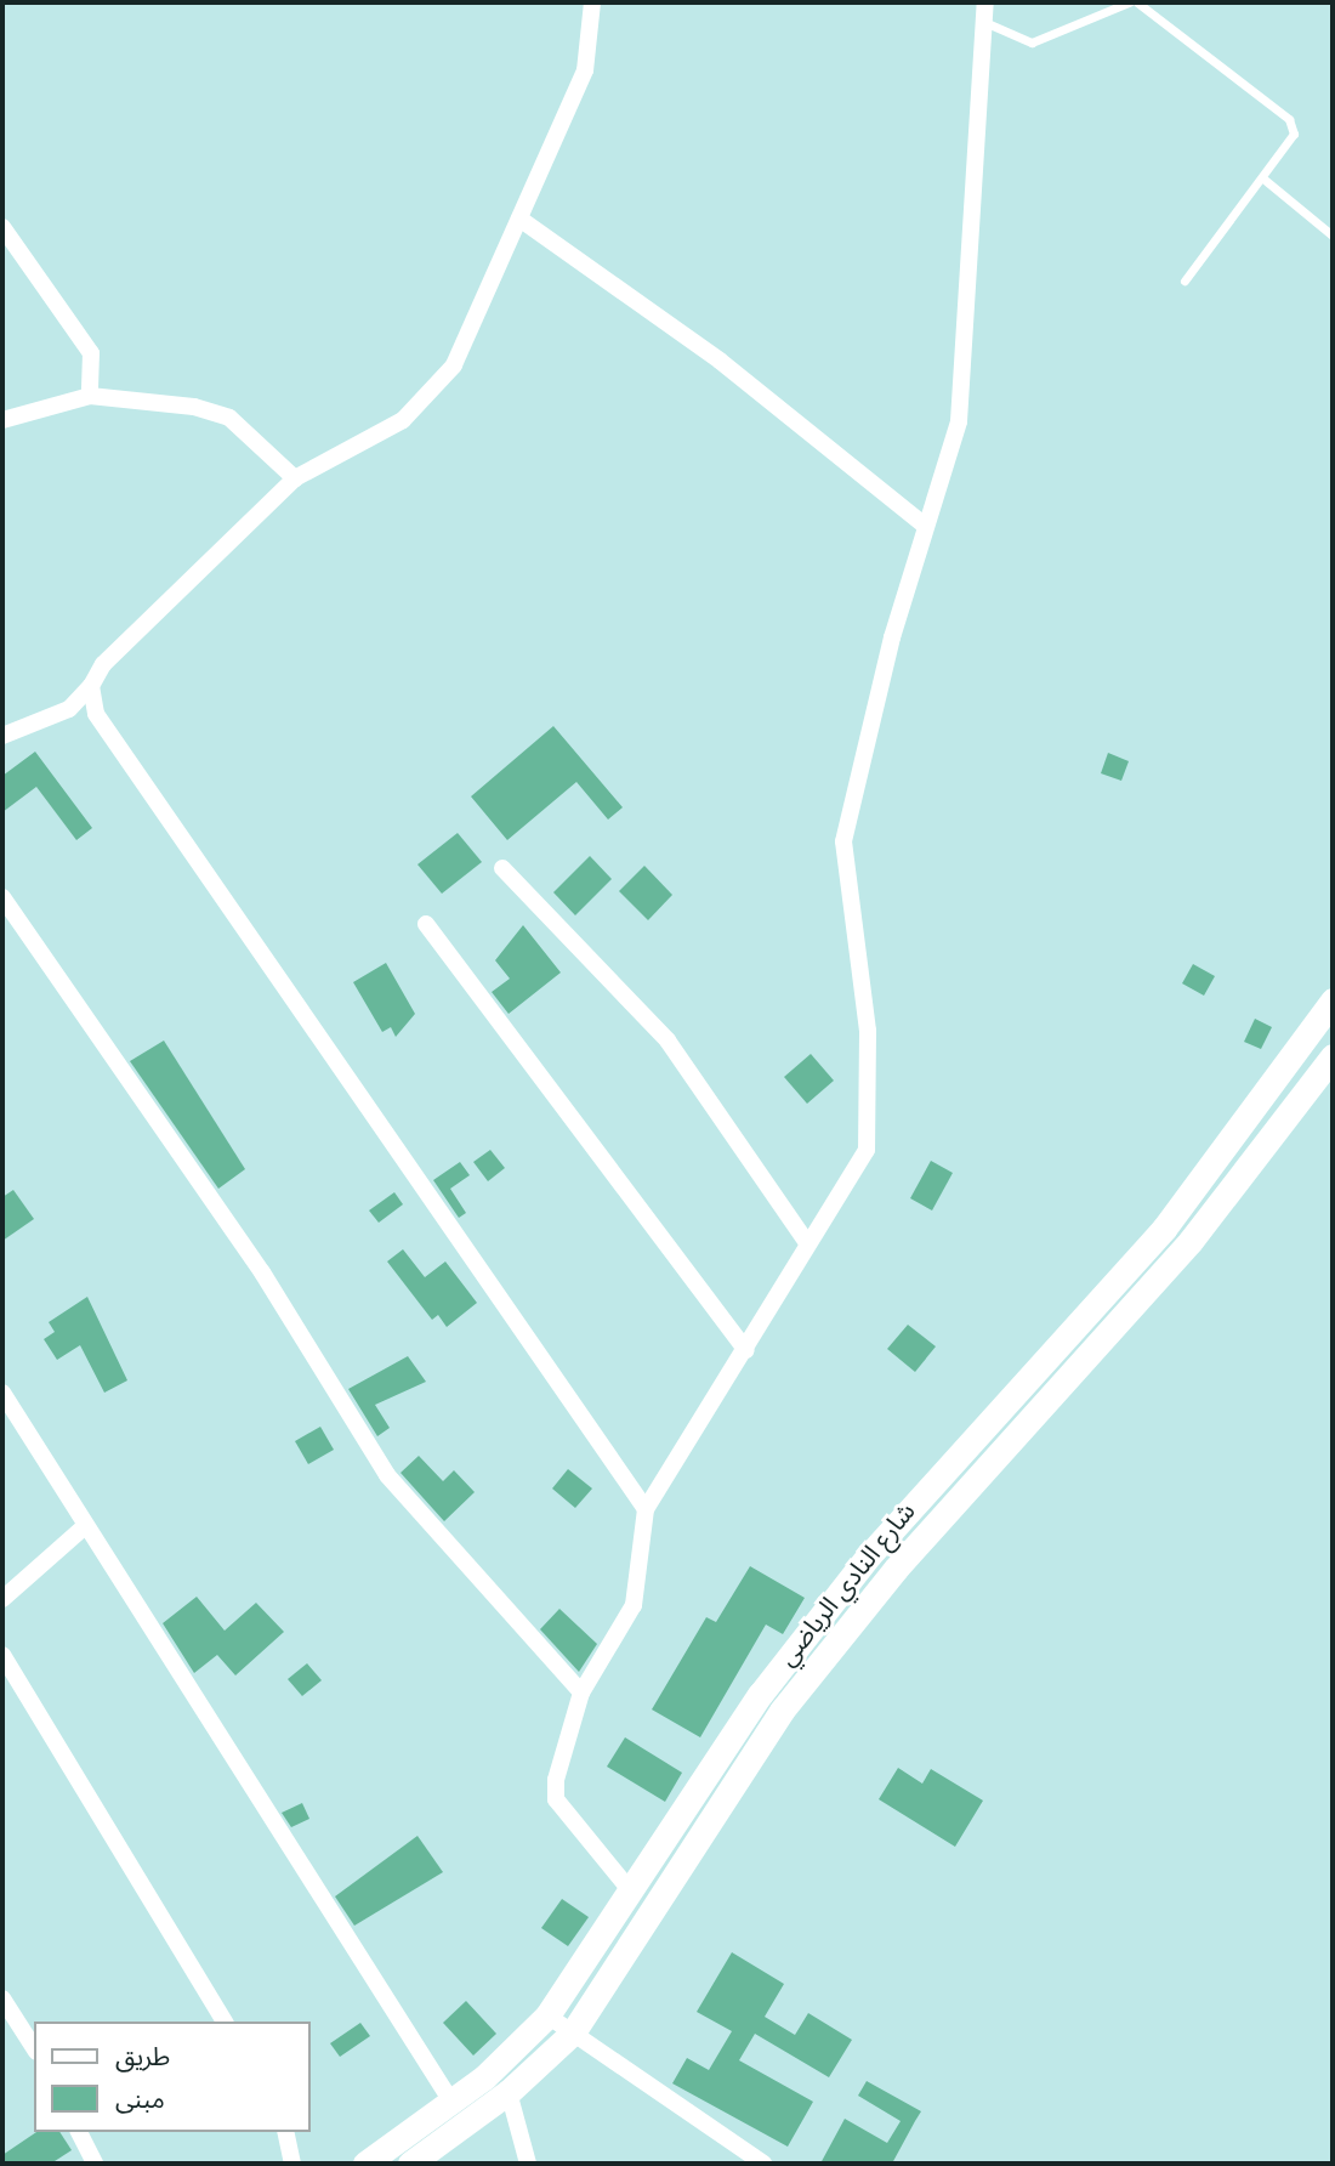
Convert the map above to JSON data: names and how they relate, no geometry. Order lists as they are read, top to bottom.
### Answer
{
  "streets": {
    "main road": ["شارع النادي الرياضي"]
  },
  "legend": ["طريق", "مبنى"]
}
